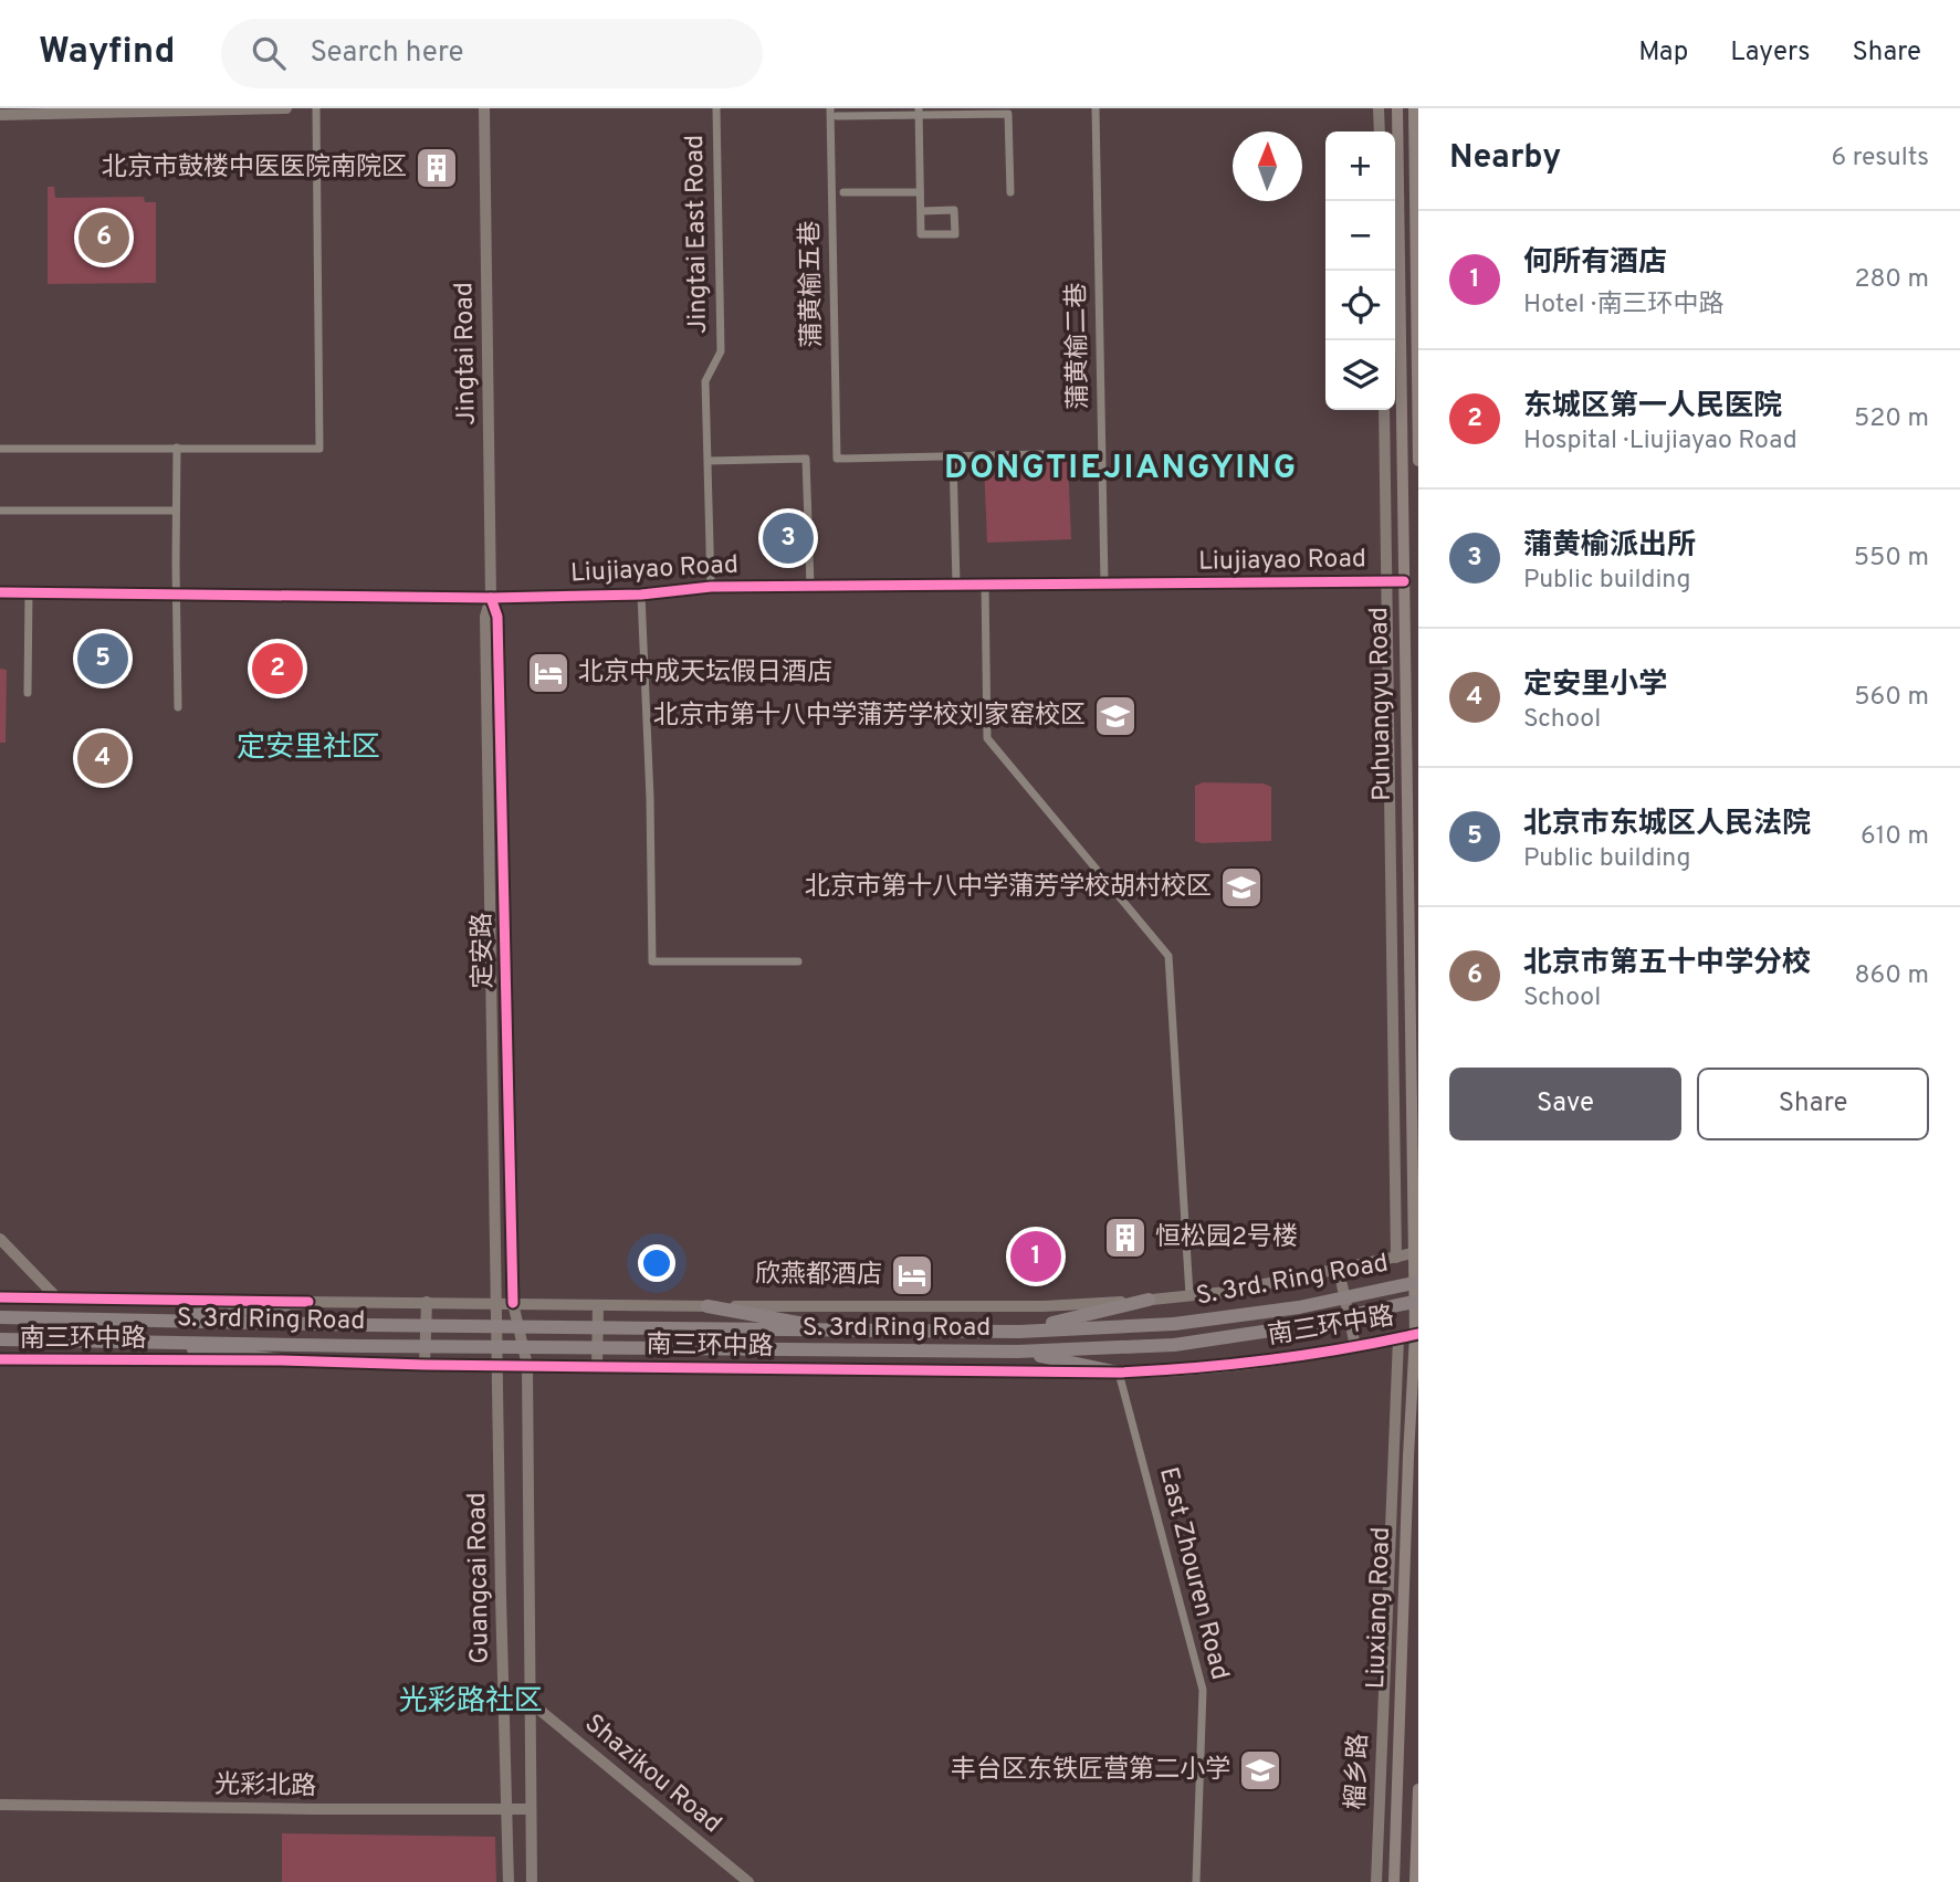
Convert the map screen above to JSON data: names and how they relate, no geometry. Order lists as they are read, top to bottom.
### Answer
{
  "streets": {
    "highway": ["S. 3rd. Ring Road", "S. 3rd Ring Road"],
    "main road": ["Puhuangyu Road", "Liuxiang Road"],
    "street": [
      "Jingtai East Road",
      "蒲黄榆五巷",
      "蒲黄榆二巷",
      "Jingtai Road",
      "Liujiayao Road",
      "定安路",
      "南三环中路",
      "East Zhouren Road",
      "Guangcai Road",
      "榴乡路",
      "Shazikou Road",
      "光彩北路"
    ]
  },
  "crossings": [
    ["Jingtai East Road", "Liujiayao Road"],
    ["蒲黄榆二巷", "Liujiayao Road"],
    ["Jingtai Road", "Liujiayao Road"],
    ["Jingtai Road", "定安路"],
    ["Liujiayao Road", "Puhuangyu Road"],
    ["Liujiayao Road", "定安路"],
    ["Puhuangyu Road", "南三环中路"],
    ["Puhuangyu Road", "Liuxiang Road"],
    ["定安路", "南三环中路"],
    ["定安路", "Guangcai Road"],
    ["S. 3rd. Ring Road", "S. 3rd Ring Road"],
    ["南三环中路", "East Zhouren Road"],
    ["南三环中路", "Guangcai Road"],
    ["南三环中路", "Liuxiang Road"],
    ["南三环中路", "榴乡路"],
    ["Guangcai Road", "Shazikou Road"],
    ["Guangcai Road", "光彩北路"]
  ],
  "districts": ["DONGTIEJIANGYING", "定安里社区", "光彩路社区"],
  "places": {
    "building": ["北京市鼓楼中医医院南院区", "恒松园2号楼"],
    "hotel": ["北京中成天坛假日酒店", "欣燕都酒店"],
    "school or university": ["北京市第十八中学蒲芳学校刘家窑校区", "北京市第十八中学蒲芳学校胡村校区", "丰台区东铁匠营第二小学"]
  },
  "north": "top",
  "page": {
    "header": "Wayfind",
    "search": "Search here",
    "nav": ["Map", "Layers", "Share"],
    "heading": ["Nearby", "6 results"],
    "map_buttons": ["+", "−"],
    "pins": [
      "6",
      "3",
      "5",
      "2",
      "4",
      "1"
    ],
    "list": [
      {
        "mark": "1",
        "name": "何所有酒店",
        "note": "Hotel · 南三环中路",
        "value": "280 m"
      },
      {
        "mark": "2",
        "name": "东城区第一人民医院",
        "note": "Hospital · Liujiayao Road",
        "value": "520 m"
      },
      {
        "mark": "3",
        "name": "蒲黄榆派出所",
        "note": "Public building",
        "value": "550 m"
      },
      {
        "mark": "4",
        "name": "定安里小学",
        "note": "School",
        "value": "560 m"
      },
      {
        "mark": "5",
        "name": "北京市东城区人民法院",
        "note": "Public building",
        "value": "610 m"
      },
      {
        "mark": "6",
        "name": "北京市第五十中学分校",
        "note": "School",
        "value": "860 m"
      }
    ],
    "buttons": ["Save", "Share"]
  }
}
